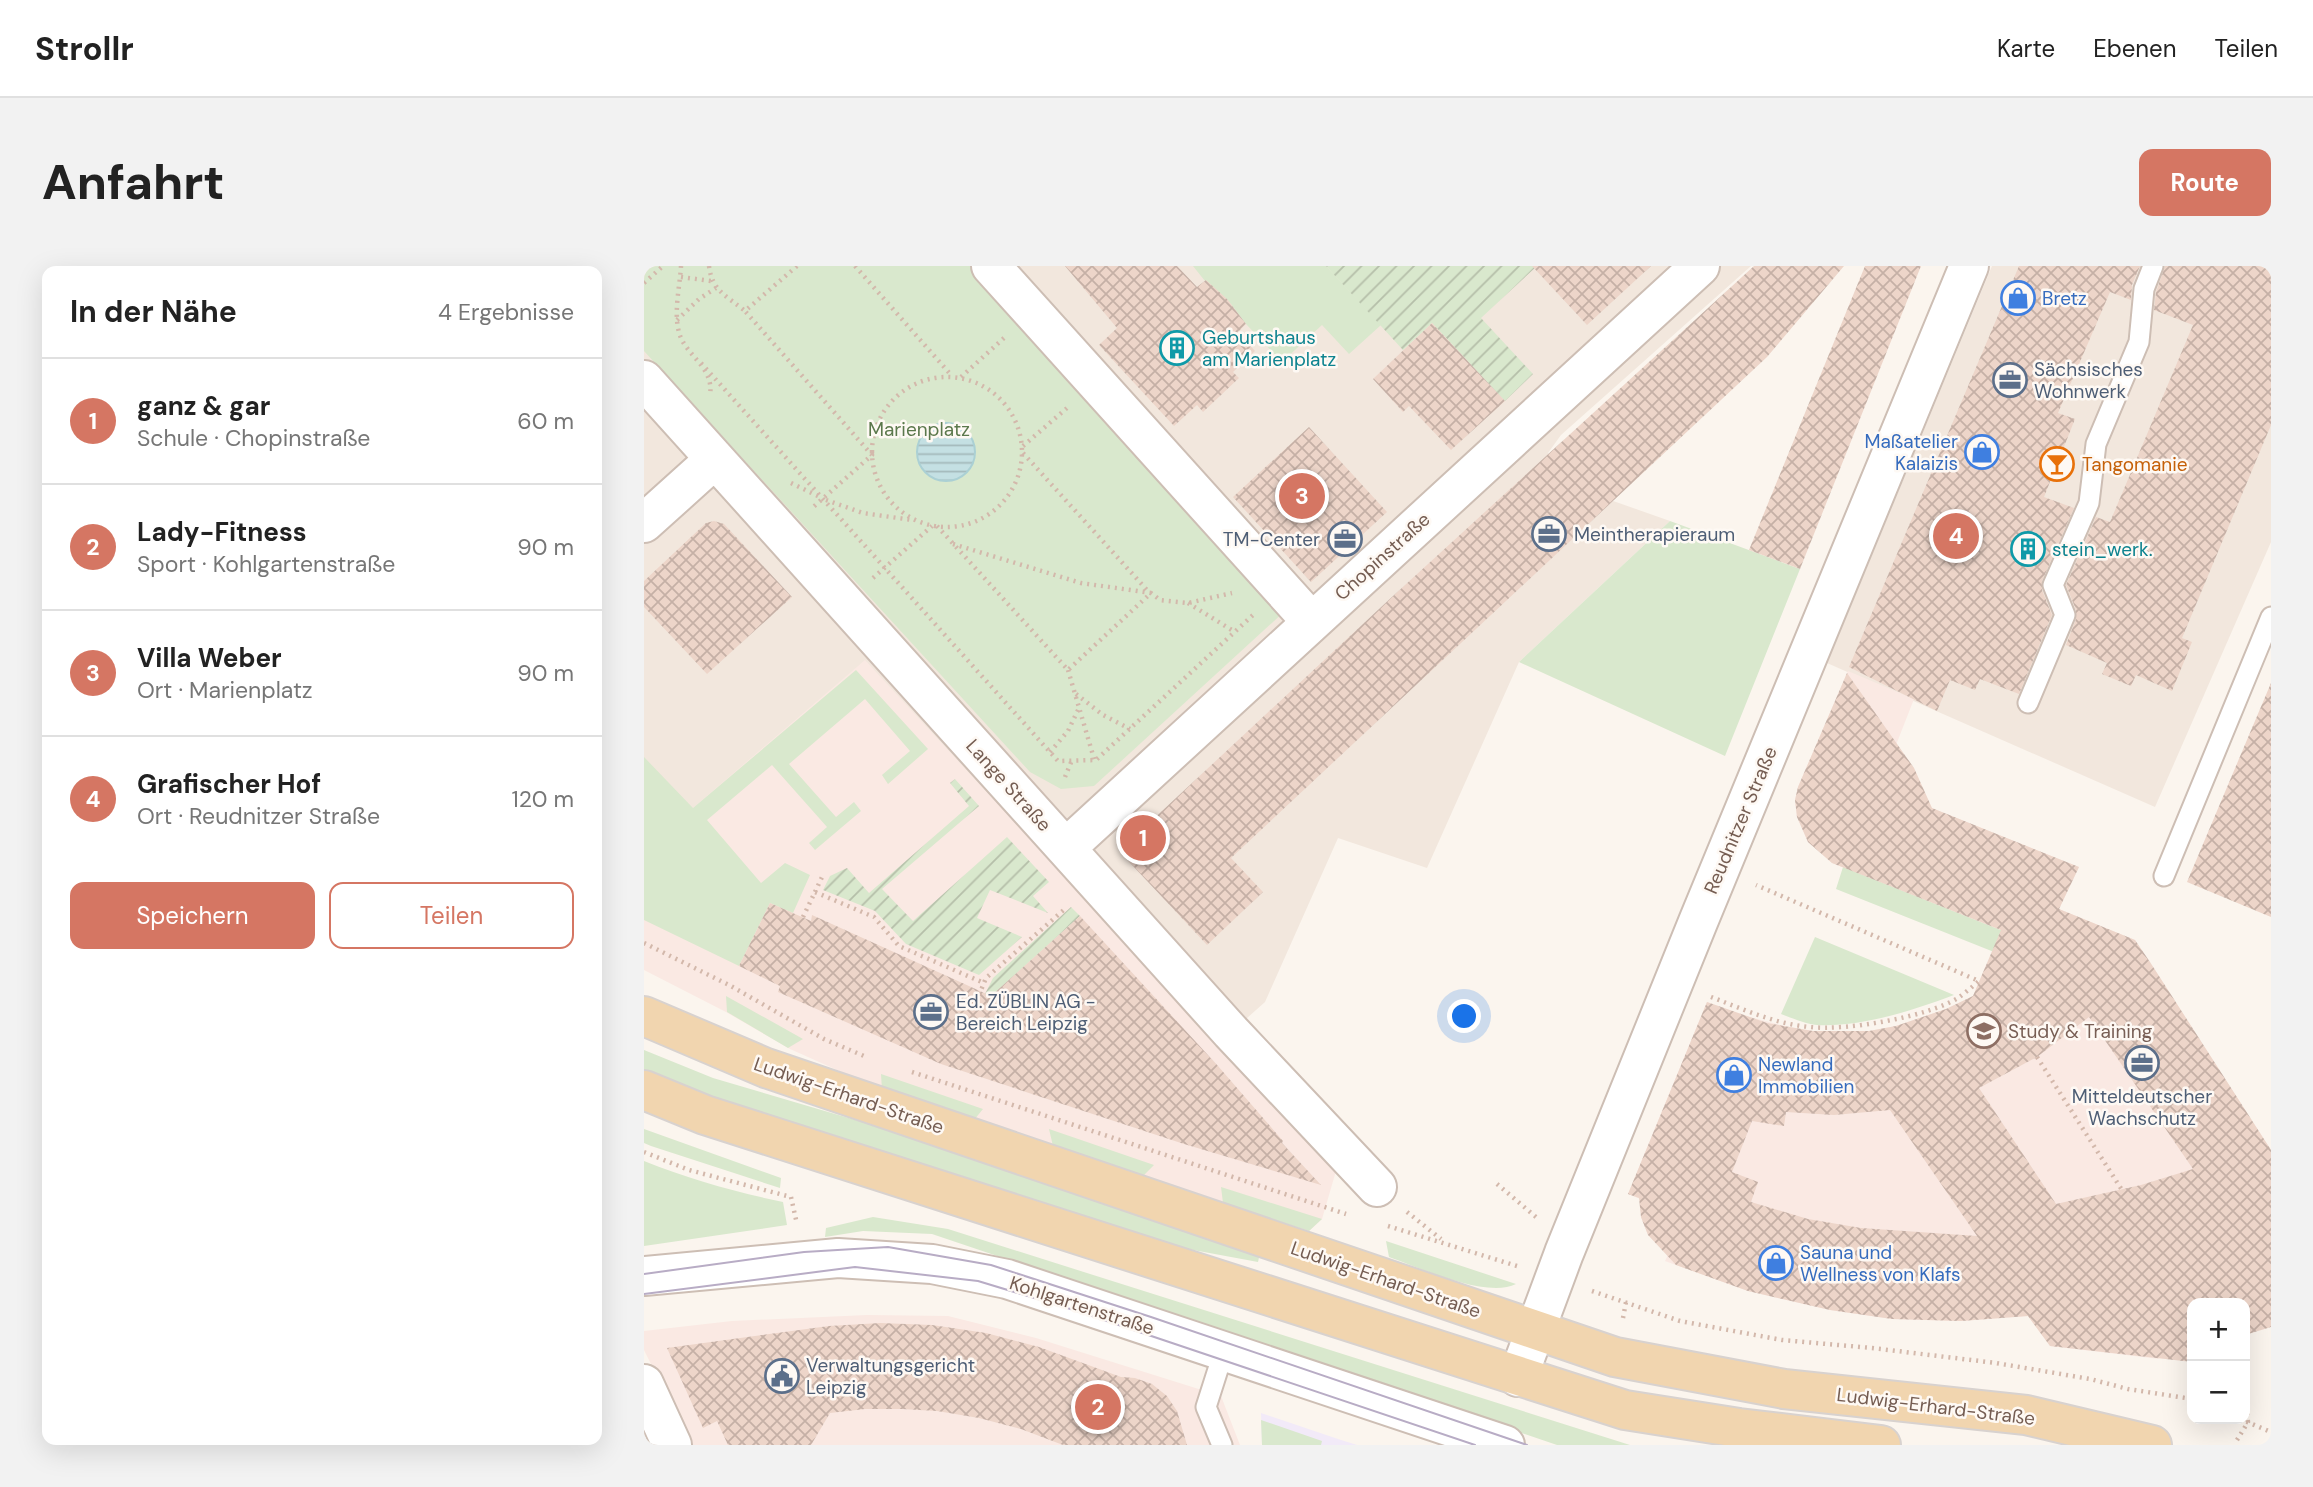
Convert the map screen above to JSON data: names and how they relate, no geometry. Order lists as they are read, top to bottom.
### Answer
{
  "streets": {
    "main road": ["Ludwig-Erhard-Straße"],
    "street": [
      "Chopinstraße",
      "Lange Straße",
      "Reudnitzer Straße",
      "Kohlgartenstraße"
    ]
  },
  "crossings": [
    ["Chopinstraße", "Lange Straße"],
    ["Reudnitzer Straße", "Ludwig-Erhard-Straße"]
  ],
  "parks": ["Marienplatz"],
  "places": {
    "shop": [
      "Bretz",
      "Maßatelier Kalaizis",
      "Newland Immobilien",
      "Sauna und Wellness von Klafs"
    ],
    "building": ["Geburtshaus am Marienplatz", "stein_werk."],
    "office": [
      "Sächsisches Wohnwerk",
      "Meintherapieraum",
      "TM-Center",
      "Ed. ZÜBLIN AG - Bereich Leipzig",
      "Mitteldeutscher Wachschutz"
    ],
    "bar": ["Tangomanie"],
    "school or university": ["Study & Training"],
    "public building": ["Verwaltungsgericht Leipzig"]
  },
  "page": {
    "header": "Strollr",
    "nav": ["Karte", "Ebenen", "Teilen"],
    "buttons": [
      "Route",
      ["Speichern", "Teilen"]
    ],
    "title": "Anfahrt",
    "heading": ["In der Nähe", "4 Ergebnisse"],
    "list": [
      {
        "mark": "1",
        "name": "ganz & gar",
        "note": "Schule · Chopinstraße",
        "value": "60 m"
      },
      {
        "mark": "2",
        "name": "Lady-Fitness",
        "note": "Sport · Kohlgartenstraße",
        "value": "90 m"
      },
      {
        "mark": "3",
        "name": "Villa Weber",
        "note": "Ort · Marienplatz",
        "value": "90 m"
      },
      {
        "mark": "4",
        "name": "Grafischer Hof",
        "note": "Ort · Reudnitzer Straße",
        "value": "120 m"
      }
    ],
    "pins": [
      "3",
      "4",
      "1",
      "2"
    ],
    "map_buttons": ["+", "−"]
  }
}
